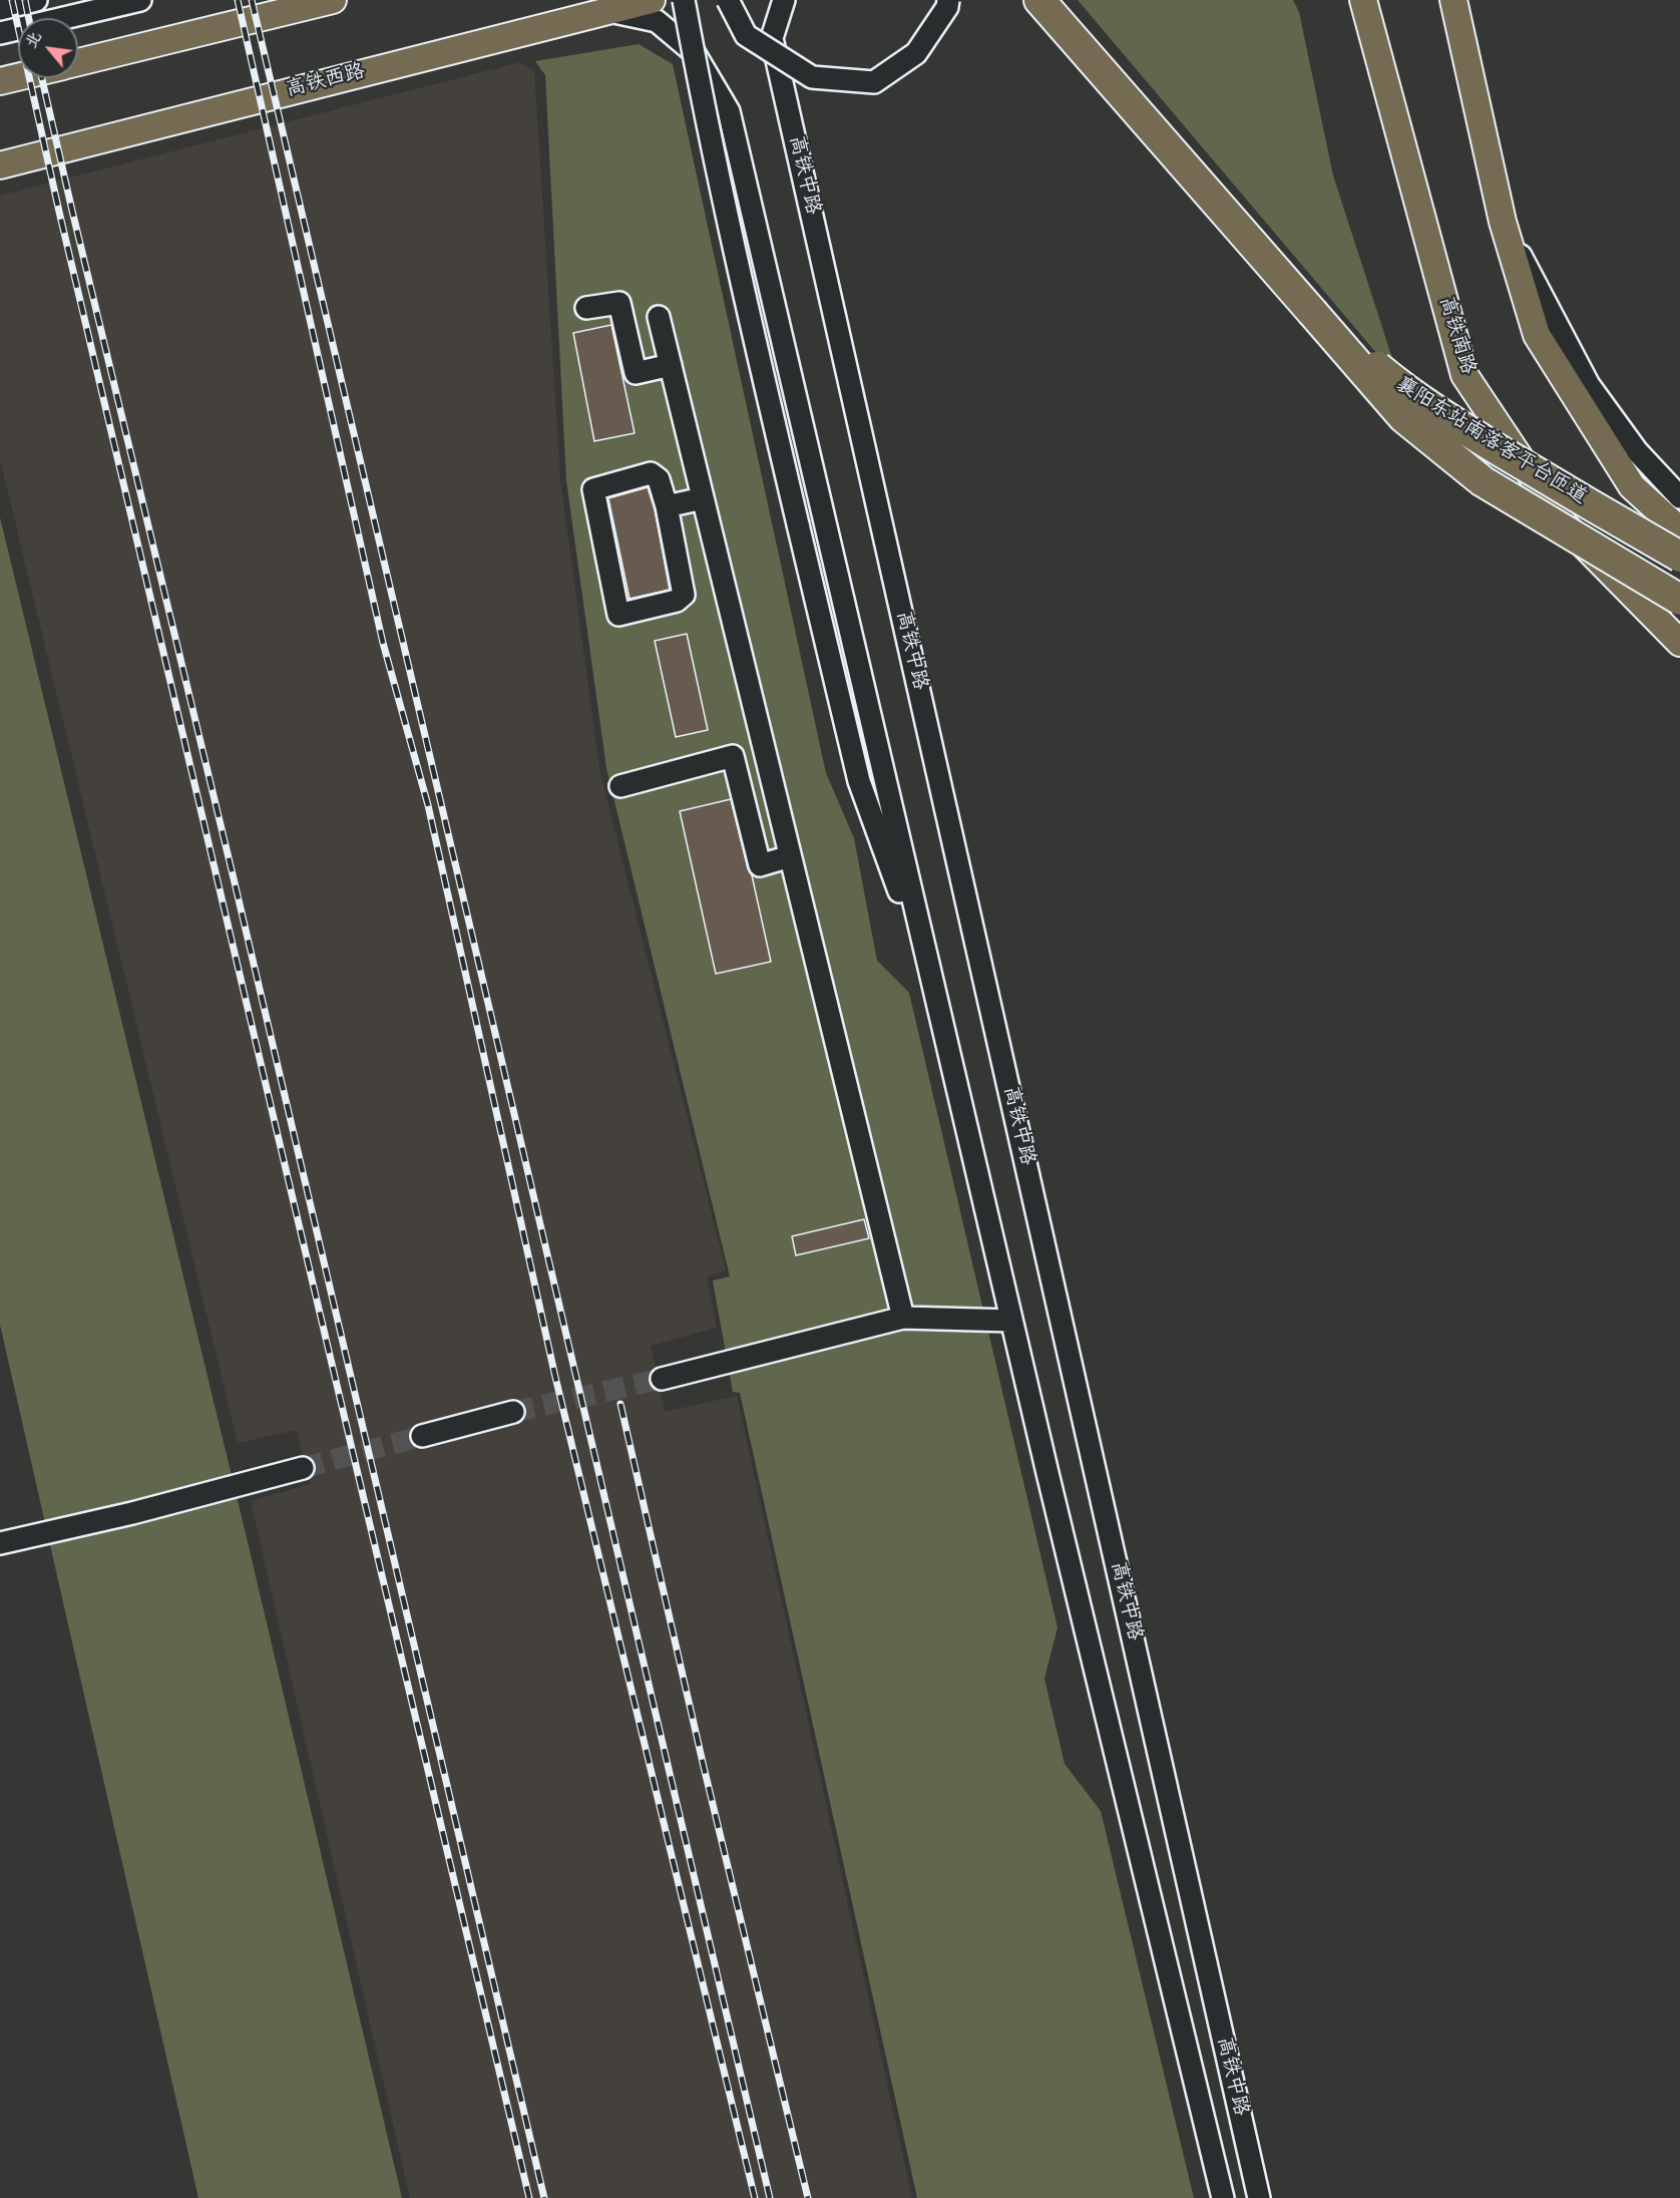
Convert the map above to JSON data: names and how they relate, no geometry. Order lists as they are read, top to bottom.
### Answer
{
  "streets": {
    "highway": ["襄阳东站南落客平台匝道"],
    "main road": ["高铁西路", "高铁南路"],
    "street": ["高铁中路"]
  },
  "crossings": [
    ["高铁西路", "高铁中路"]
  ],
  "north": "top left"
}
